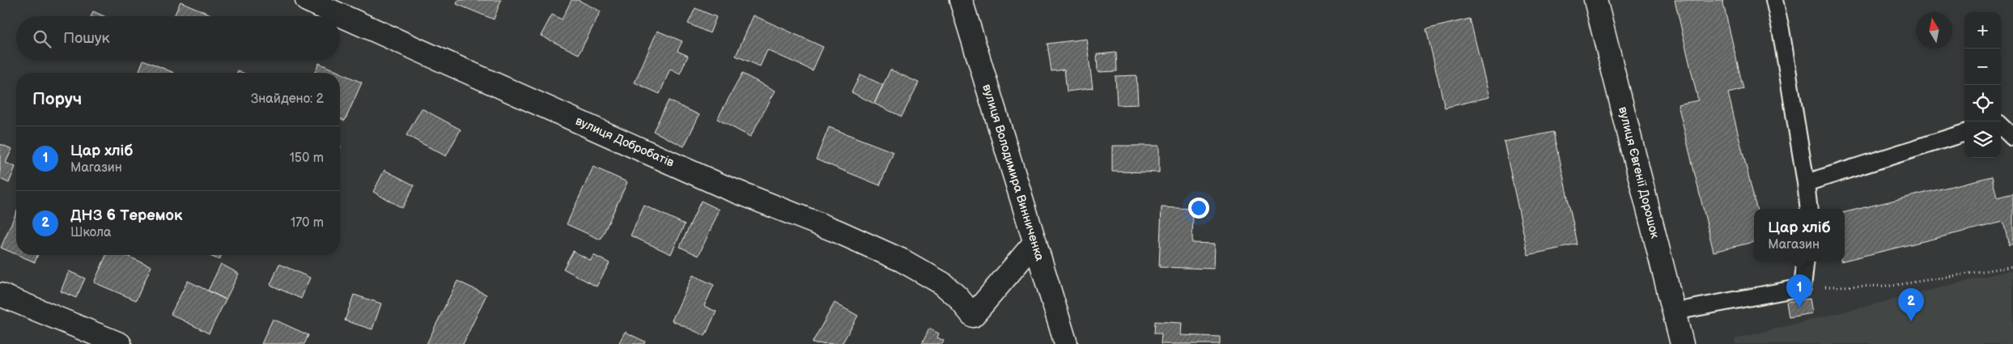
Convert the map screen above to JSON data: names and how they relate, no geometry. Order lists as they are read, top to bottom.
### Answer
{
  "streets": {
    "street": ["вулиця Добробатів", "вулиця Володимира Винниченка", "вулиця Євгенії Дорошок"]
  },
  "crossings": [
    ["вулиця Добробатів", "вулиця Володимира Винниченка"]
  ],
  "north": "top",
  "page": {
    "map_buttons": ["+", "−"],
    "search": "Пошук",
    "heading": ["Поруч", "Знайдено: 2"],
    "list": [
      {
        "mark": "1",
        "name": "Цар хліб",
        "note": "Магазин",
        "value": "150 m"
      },
      {
        "mark": "2",
        "name": "ДНЗ 6 Теремок",
        "note": "Школа",
        "value": "170 m"
      }
    ],
    "popup": ["Цар хліб", "Магазин"],
    "pins": ["1", "2"]
  }
}
